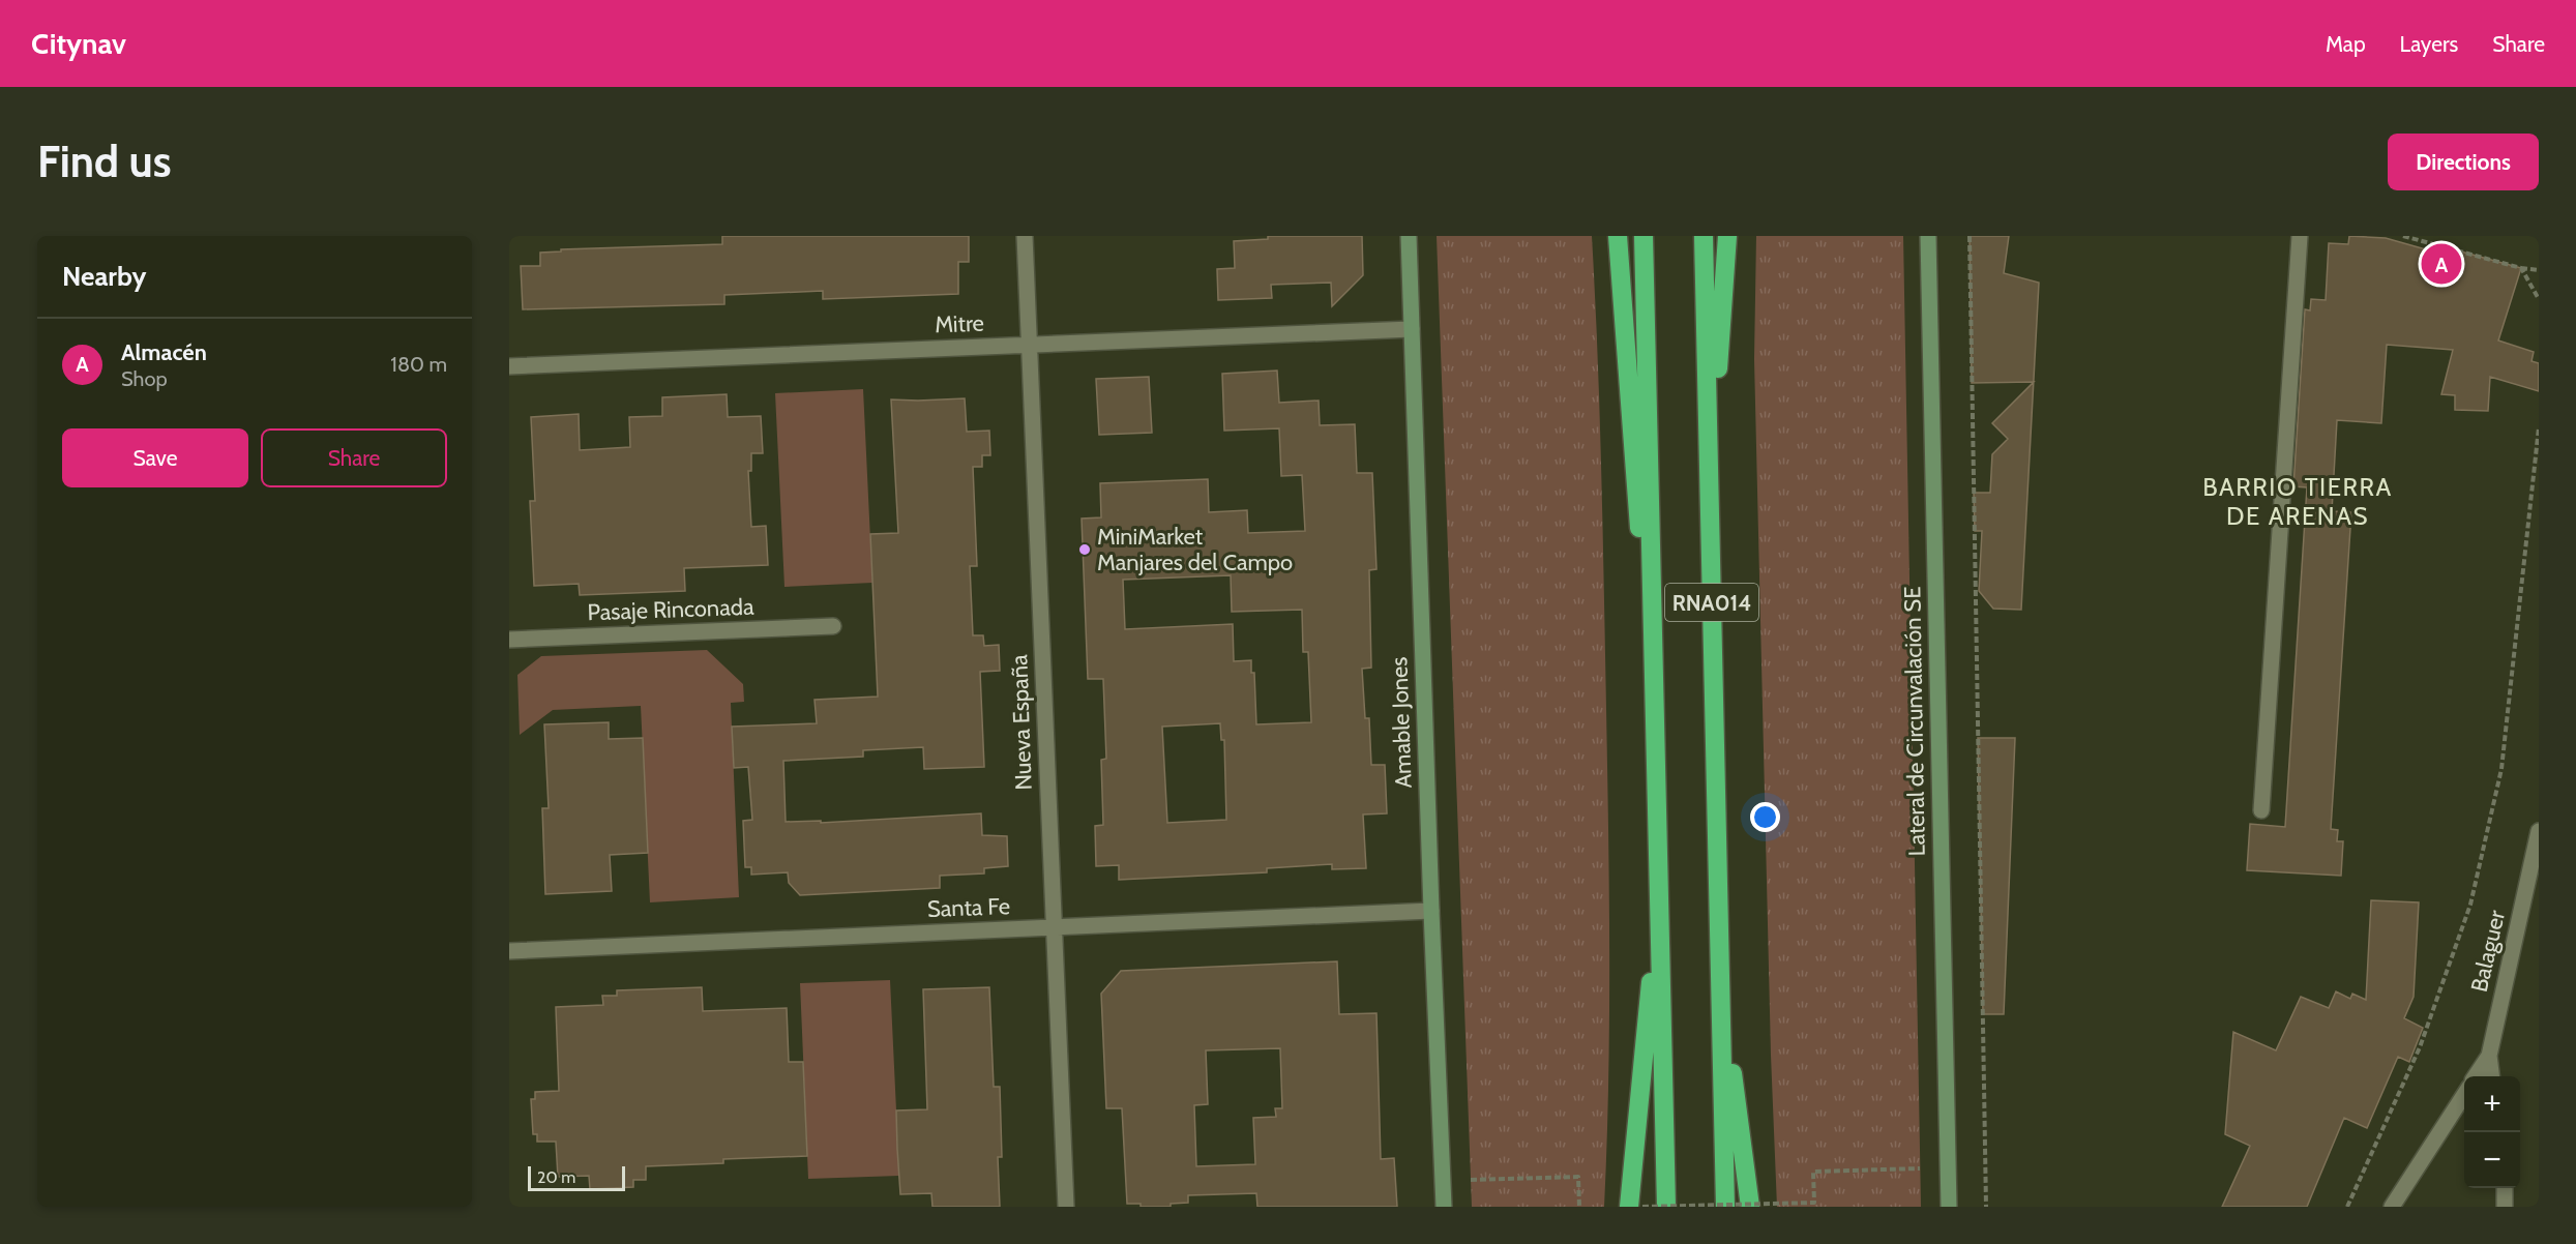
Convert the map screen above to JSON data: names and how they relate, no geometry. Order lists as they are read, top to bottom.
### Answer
{
  "streets": {
    "highway": ["RNA014"],
    "street": [
      "Mitre",
      "Pasaje Rinconada",
      "Lateral de Circunvalación SE",
      "Nueva España",
      "Amable Jones",
      "Santa Fe",
      "Balaguer"
    ]
  },
  "crossings": [
    ["Mitre", "Nueva España"],
    ["Mitre", "Amable Jones"],
    ["Nueva España", "Santa Fe"],
    ["Amable Jones", "Santa Fe"]
  ],
  "districts": ["BARRIO TIERRA DE ARENAS"],
  "places": ["MiniMarket Manjares del Campo"],
  "scale_bar": "20 m",
  "page": {
    "header": "Citynav",
    "nav": ["Map", "Layers", "Share"],
    "buttons": [
      "Directions",
      ["Save", "Share"]
    ],
    "title": "Find us",
    "heading": "Nearby",
    "pins": "A",
    "list": [
      {
        "mark": "A",
        "name": "Almacén",
        "note": "Shop",
        "value": "180 m"
      }
    ],
    "map_buttons": ["+", "−"],
    "scale": "20 m"
  }
}
